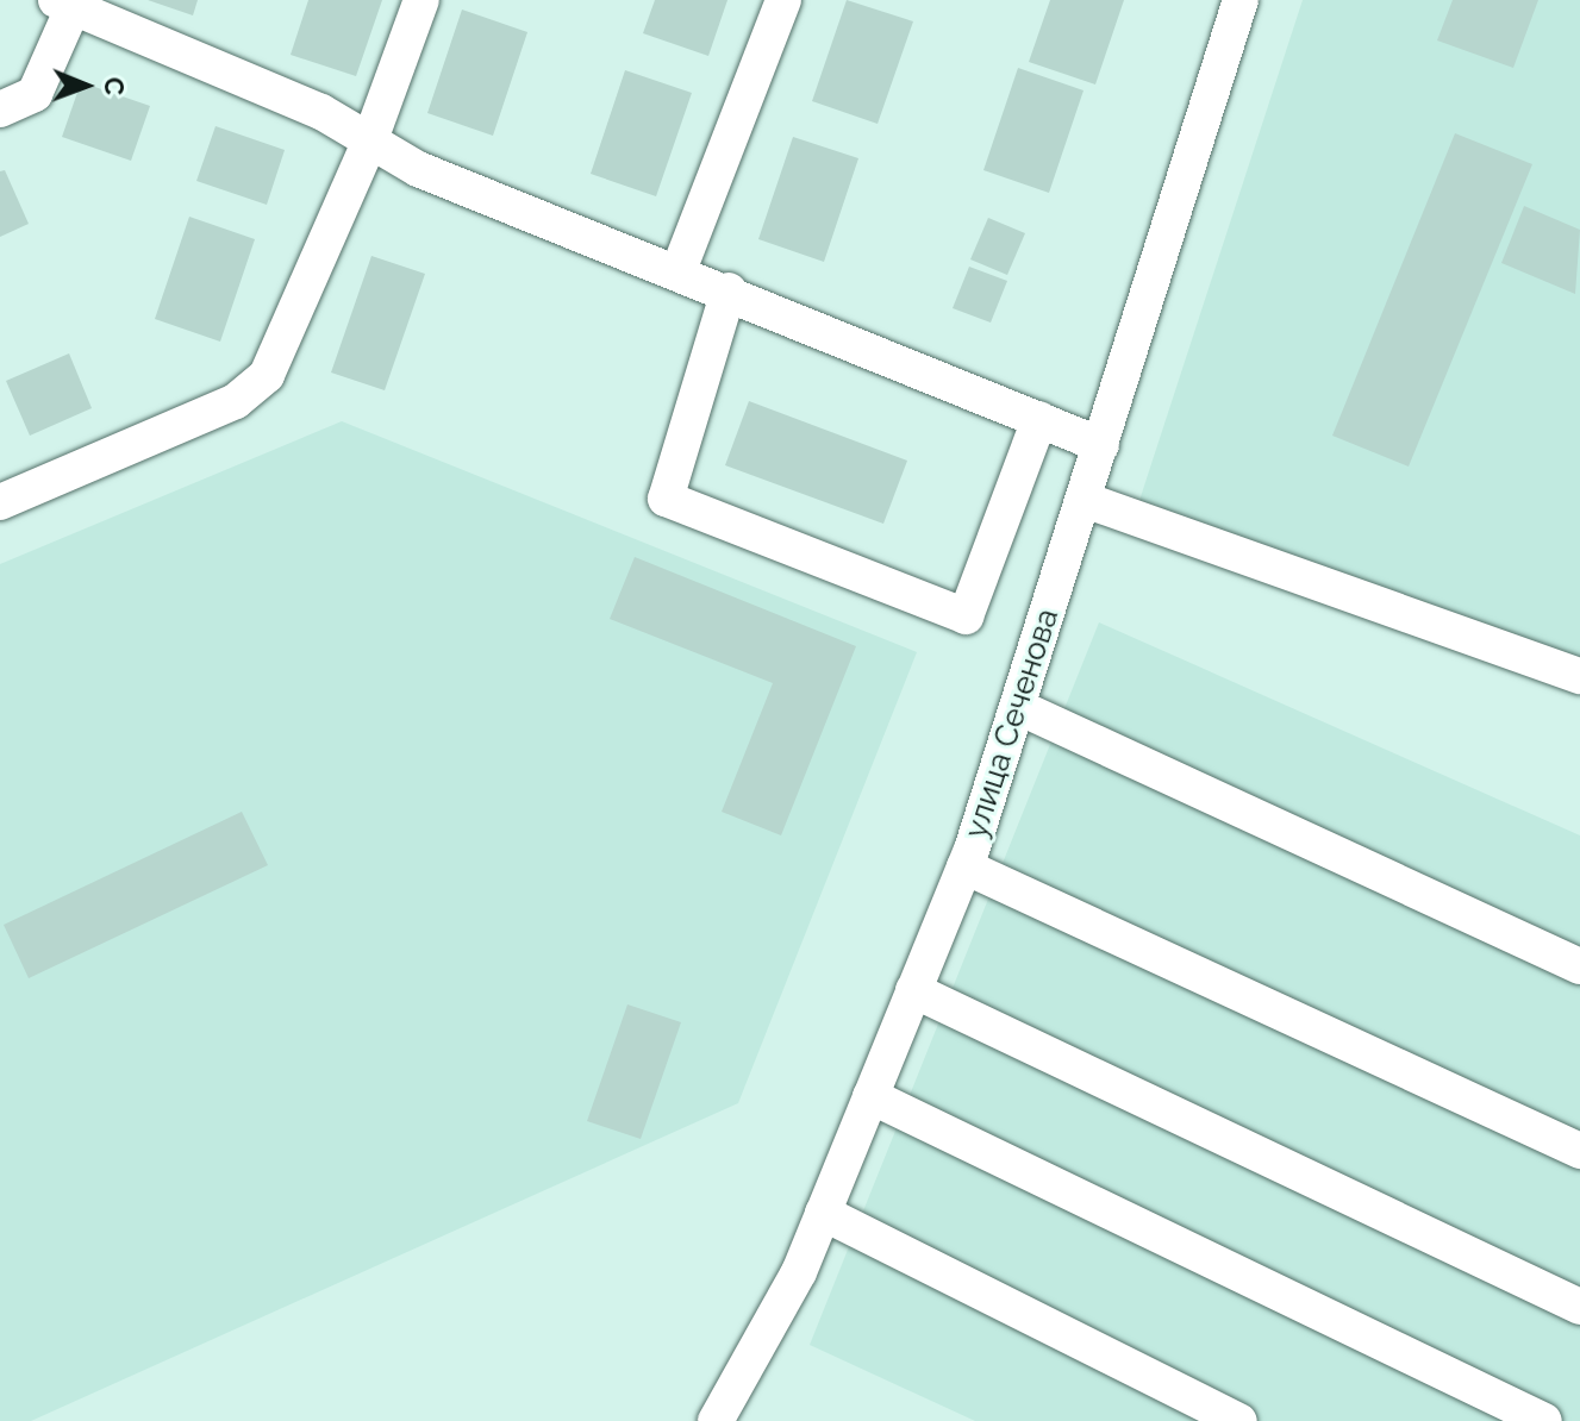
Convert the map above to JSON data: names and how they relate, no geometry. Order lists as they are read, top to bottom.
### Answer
{
  "streets": {
    "street": ["улица Сеченова"]
  },
  "north": "right"
}
